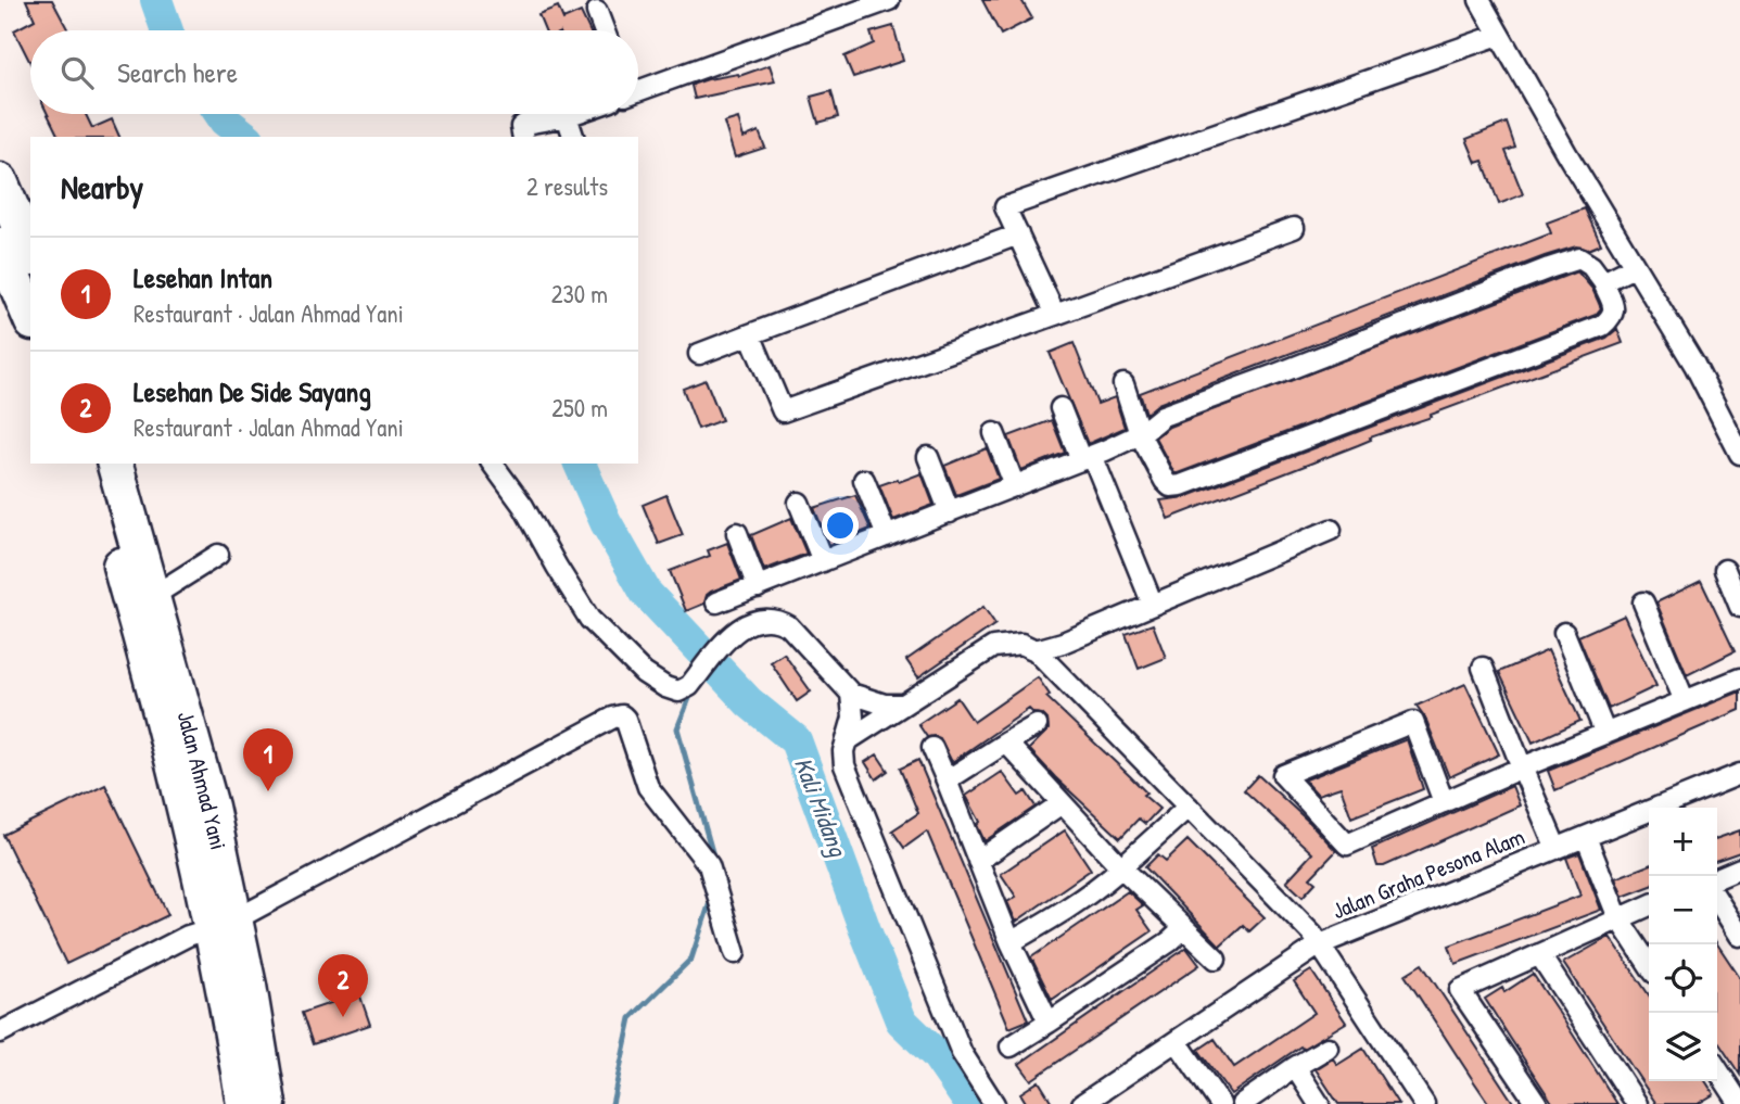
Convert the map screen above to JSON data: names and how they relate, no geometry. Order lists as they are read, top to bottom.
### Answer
{
  "streets": {
    "highway": ["Jalan Ahmad Yani"],
    "street": ["Jalan Graha Pesona Alam"]
  },
  "water": ["Kali Midang"],
  "page": {
    "search": "Search here",
    "heading": ["Nearby", "2 results"],
    "list": [
      {
        "mark": "1",
        "name": "Lesehan Intan",
        "note": "Restaurant · Jalan Ahmad Yani",
        "value": "230 m"
      },
      {
        "mark": "2",
        "name": "Lesehan De Side Sayang",
        "note": "Restaurant · Jalan Ahmad Yani",
        "value": "250 m"
      }
    ],
    "pins": ["1", "2"],
    "map_buttons": ["+", "−"]
  }
}
